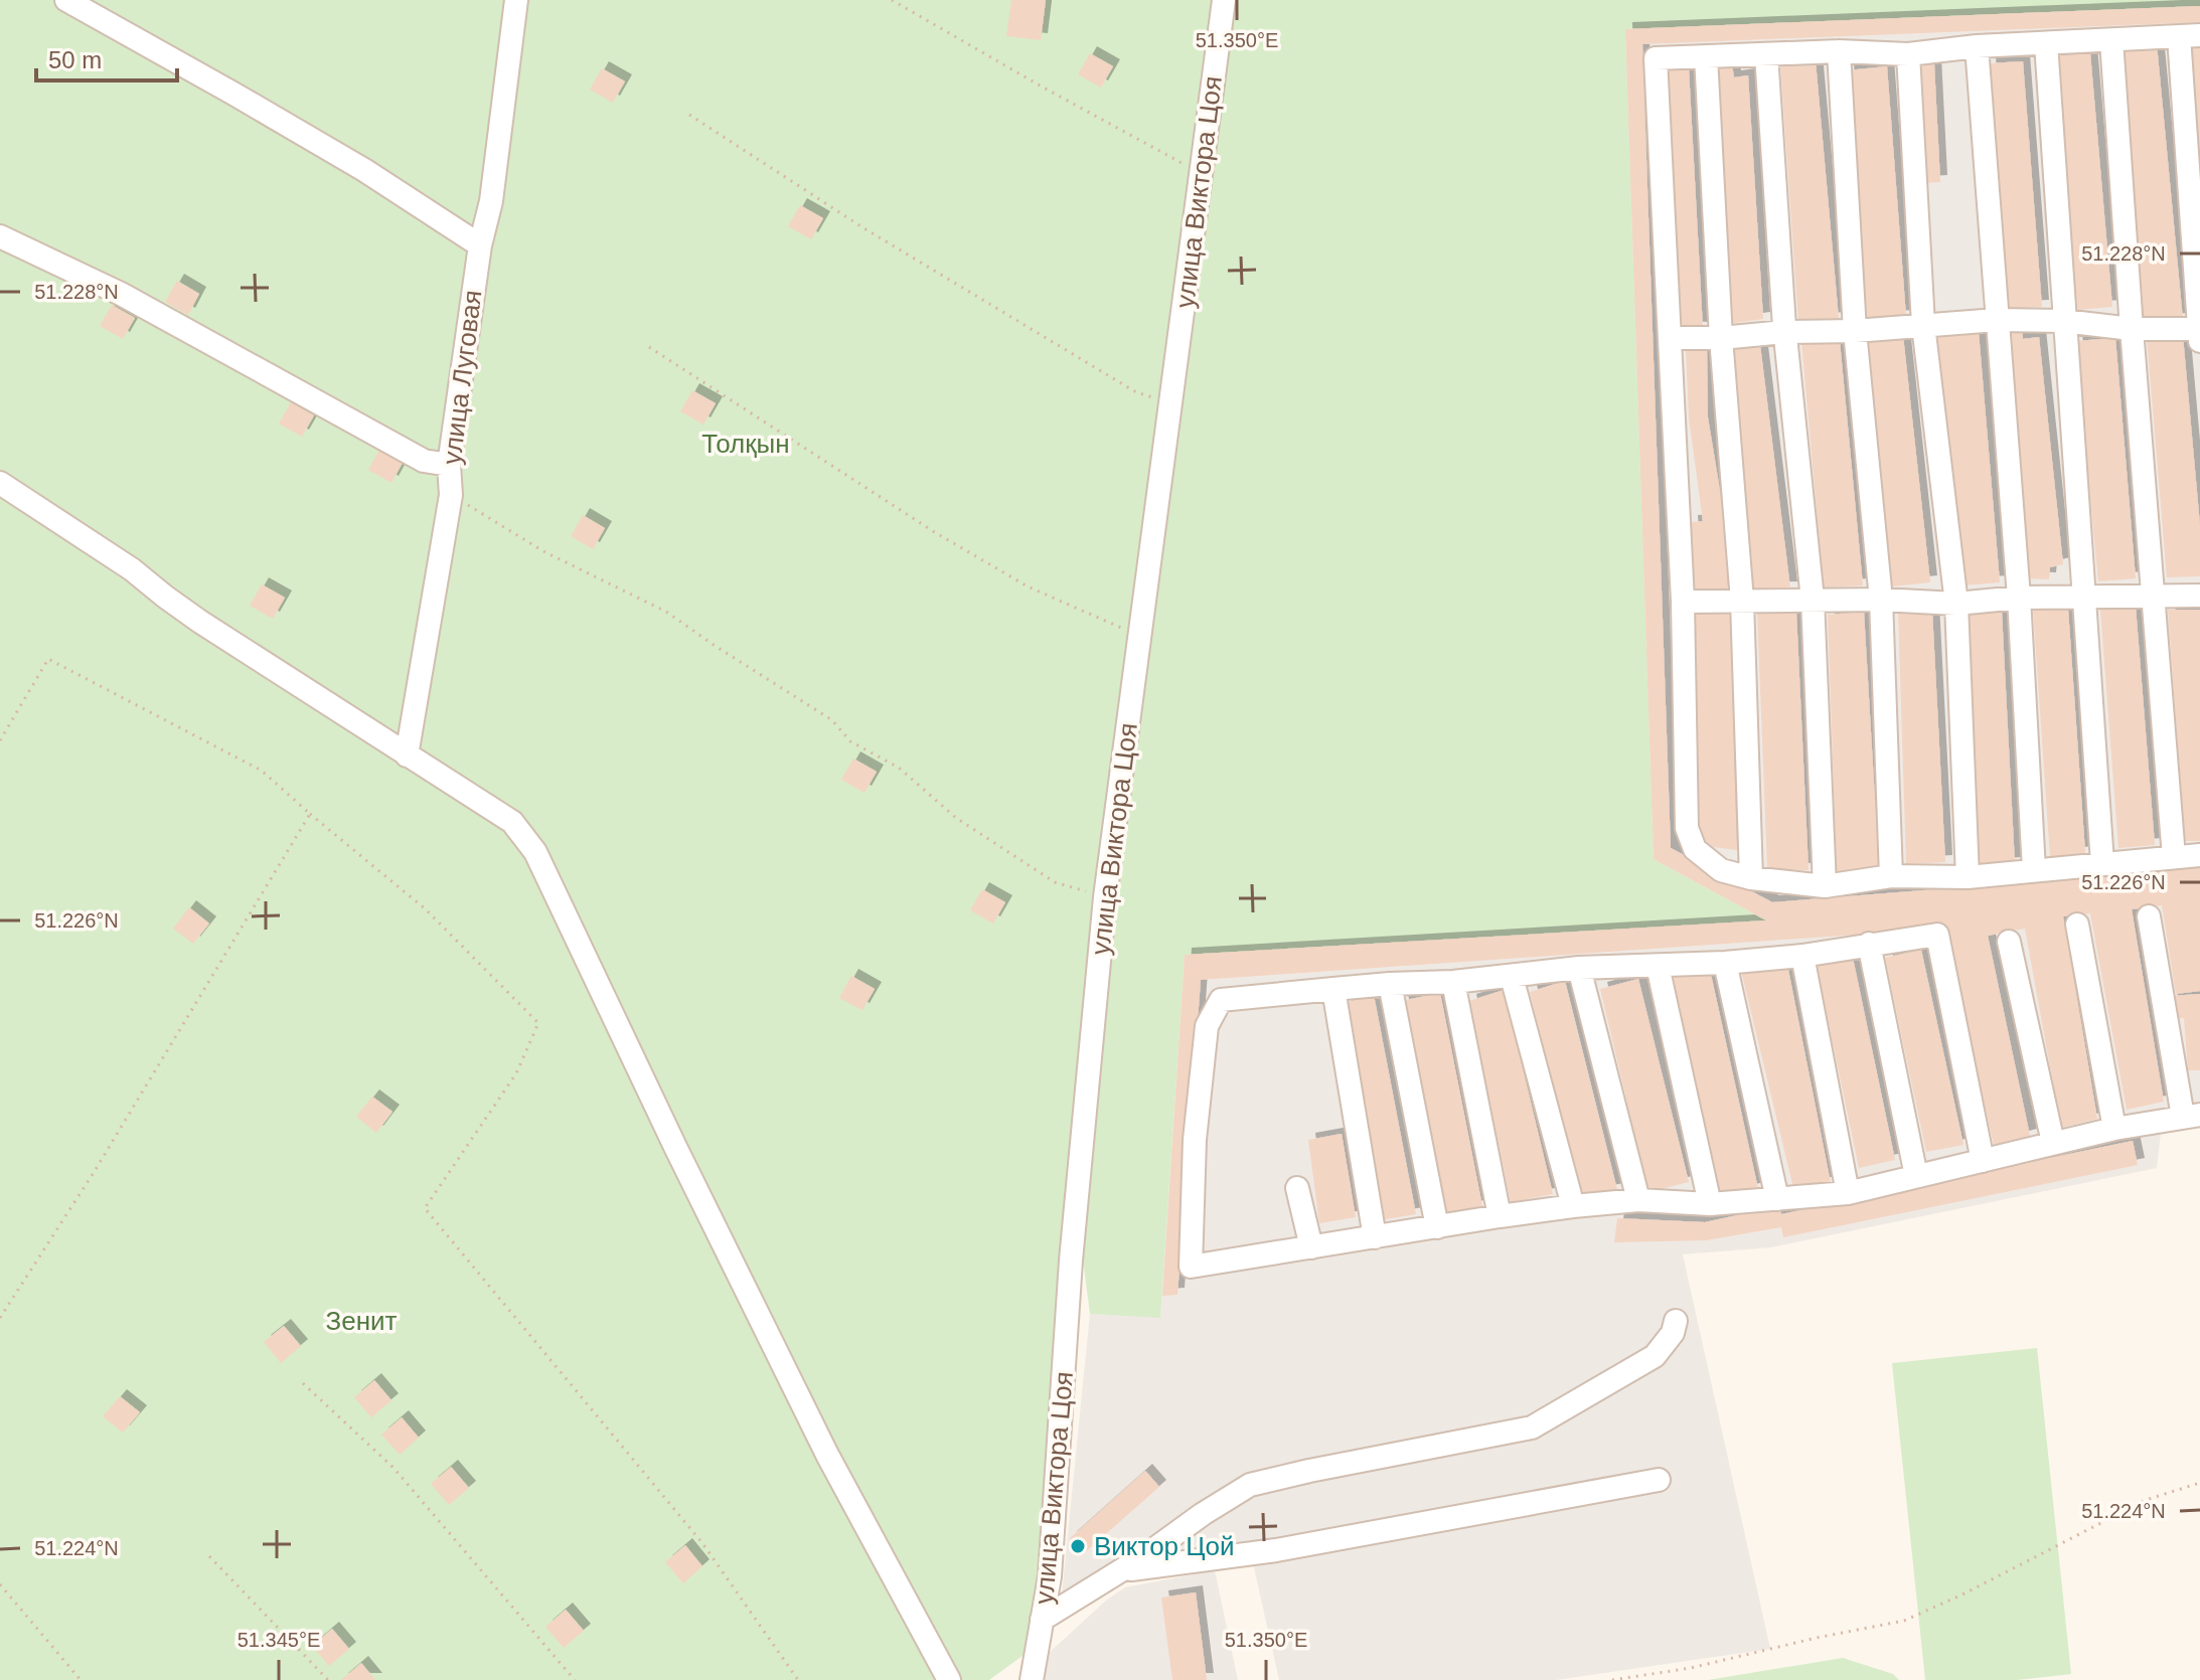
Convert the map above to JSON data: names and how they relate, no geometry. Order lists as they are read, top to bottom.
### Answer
{
  "streets": {
    "street": ["улица Виктора Цоя", "улица Луговая"]
  },
  "parks": ["Толқын", "Зенит"],
  "places": ["Виктор Цой"],
  "scale_bar": "50 m",
  "coordinates": [
    "51.350°E",
    "51.228°N",
    "51.226°N",
    "51.224°N",
    "51.345°E"
  ]
}
